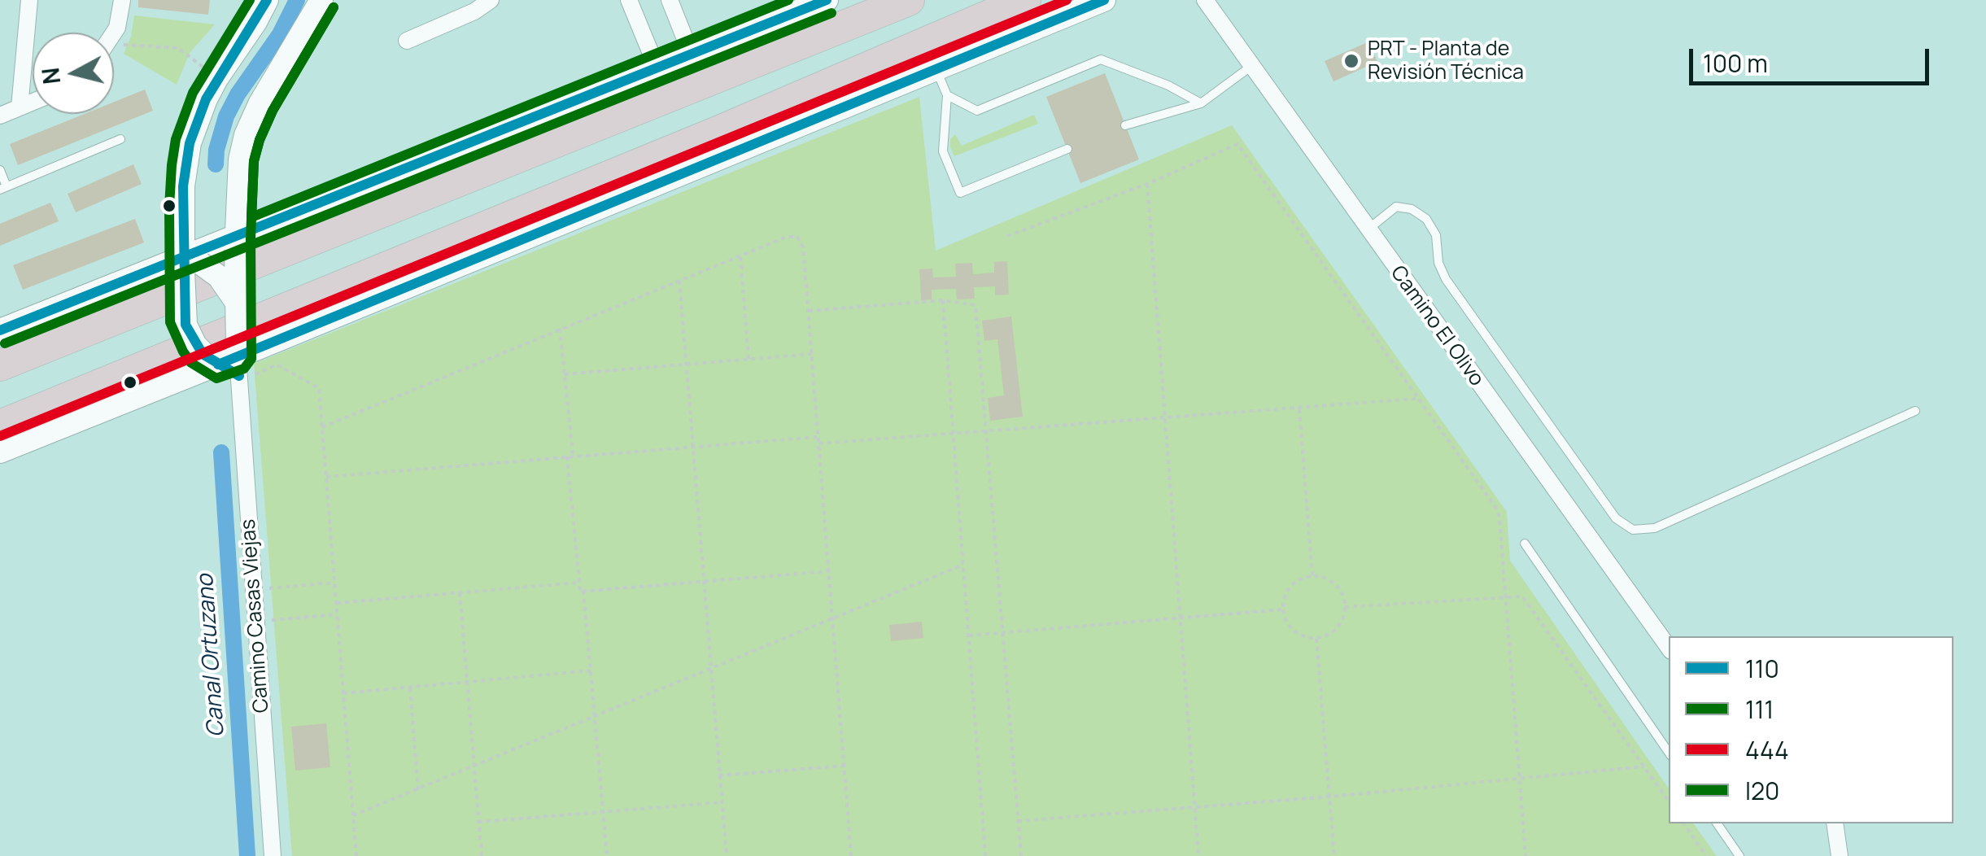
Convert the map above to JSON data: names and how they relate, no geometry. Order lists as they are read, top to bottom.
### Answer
{
  "streets": {
    "street": ["Camino El Olivo", "Camino Casas Viejas"]
  },
  "water": ["Canal Ortuzano"],
  "places": ["PRT - Planta de Revisión Técnica"],
  "lines": [
    "transit line 110",
    "transit line 111",
    "transit line 444",
    "transit line I20"
  ],
  "legend": [
    "110",
    "111",
    "444",
    "I20"
  ],
  "scale_bar": "100 m",
  "north": "left"
}
